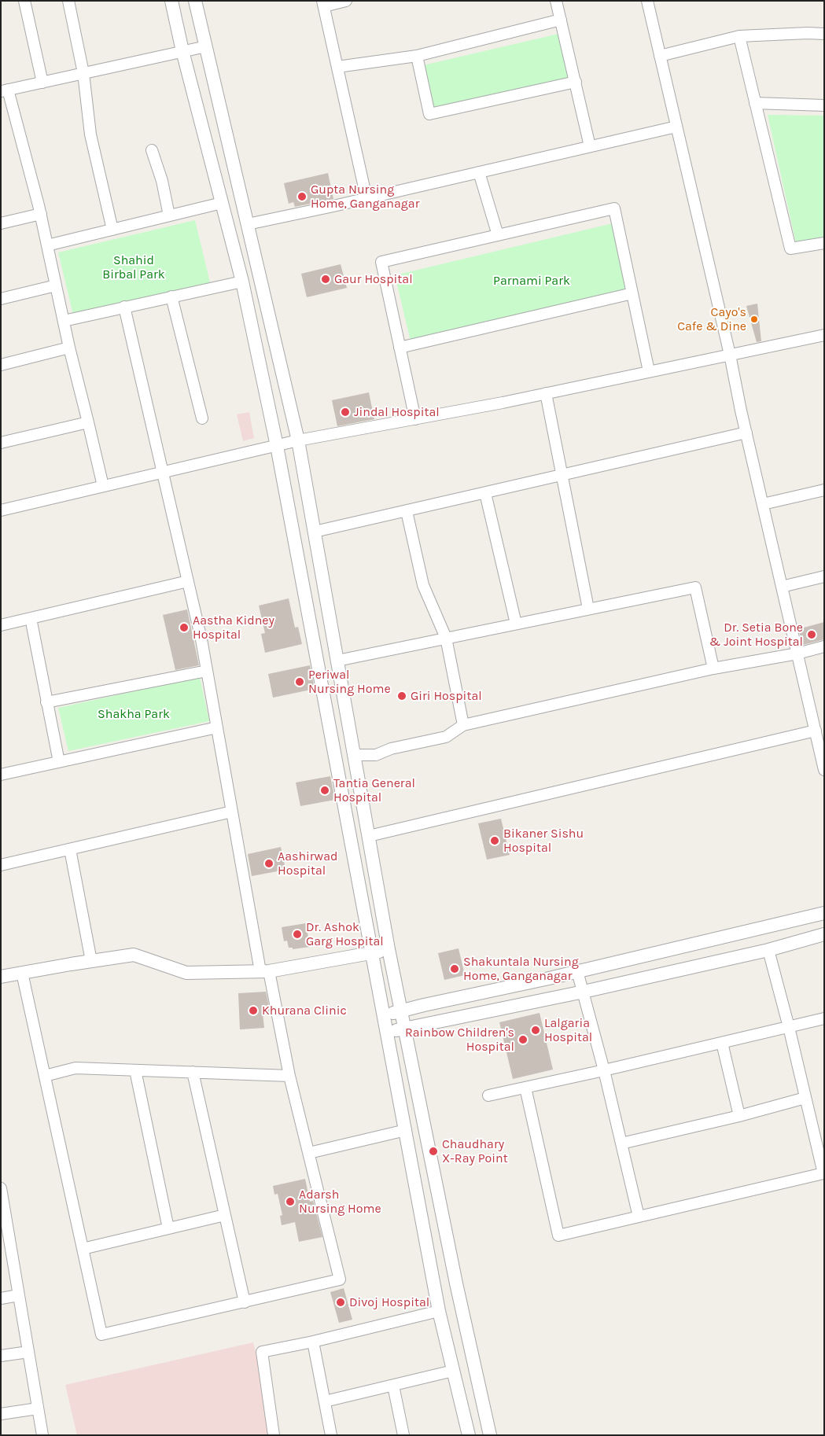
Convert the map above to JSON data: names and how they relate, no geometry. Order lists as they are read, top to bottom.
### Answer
{
  "parks": ["Shahid Birbal Park", "Parnami Park", "Shakha Park"],
  "places": [
    "Gupta Nursing Home, Ganganagar",
    "Gaur Hospital",
    "Cayo's Cafe & Dine",
    "Jindal Hospital",
    "Aastha Kidney Hospital",
    "Dr. Setia Bone & Joint Hospital",
    "Periwal Nursing Home",
    "Giri Hospital",
    "Tantia General Hospital",
    "Bikaner Sishu Hospital",
    "Aashirwad Hospital",
    "Dr. Ashok Garg Hospital",
    "Shakuntala Nursing Home, Ganganagar",
    "Khurana Clinic",
    "Lalgaria Hospital",
    "Rainbow Children's Hospital",
    "Chaudhary X-Ray Point",
    "Adarsh Nursing Home",
    "Divoj Hospital"
  ]
}
